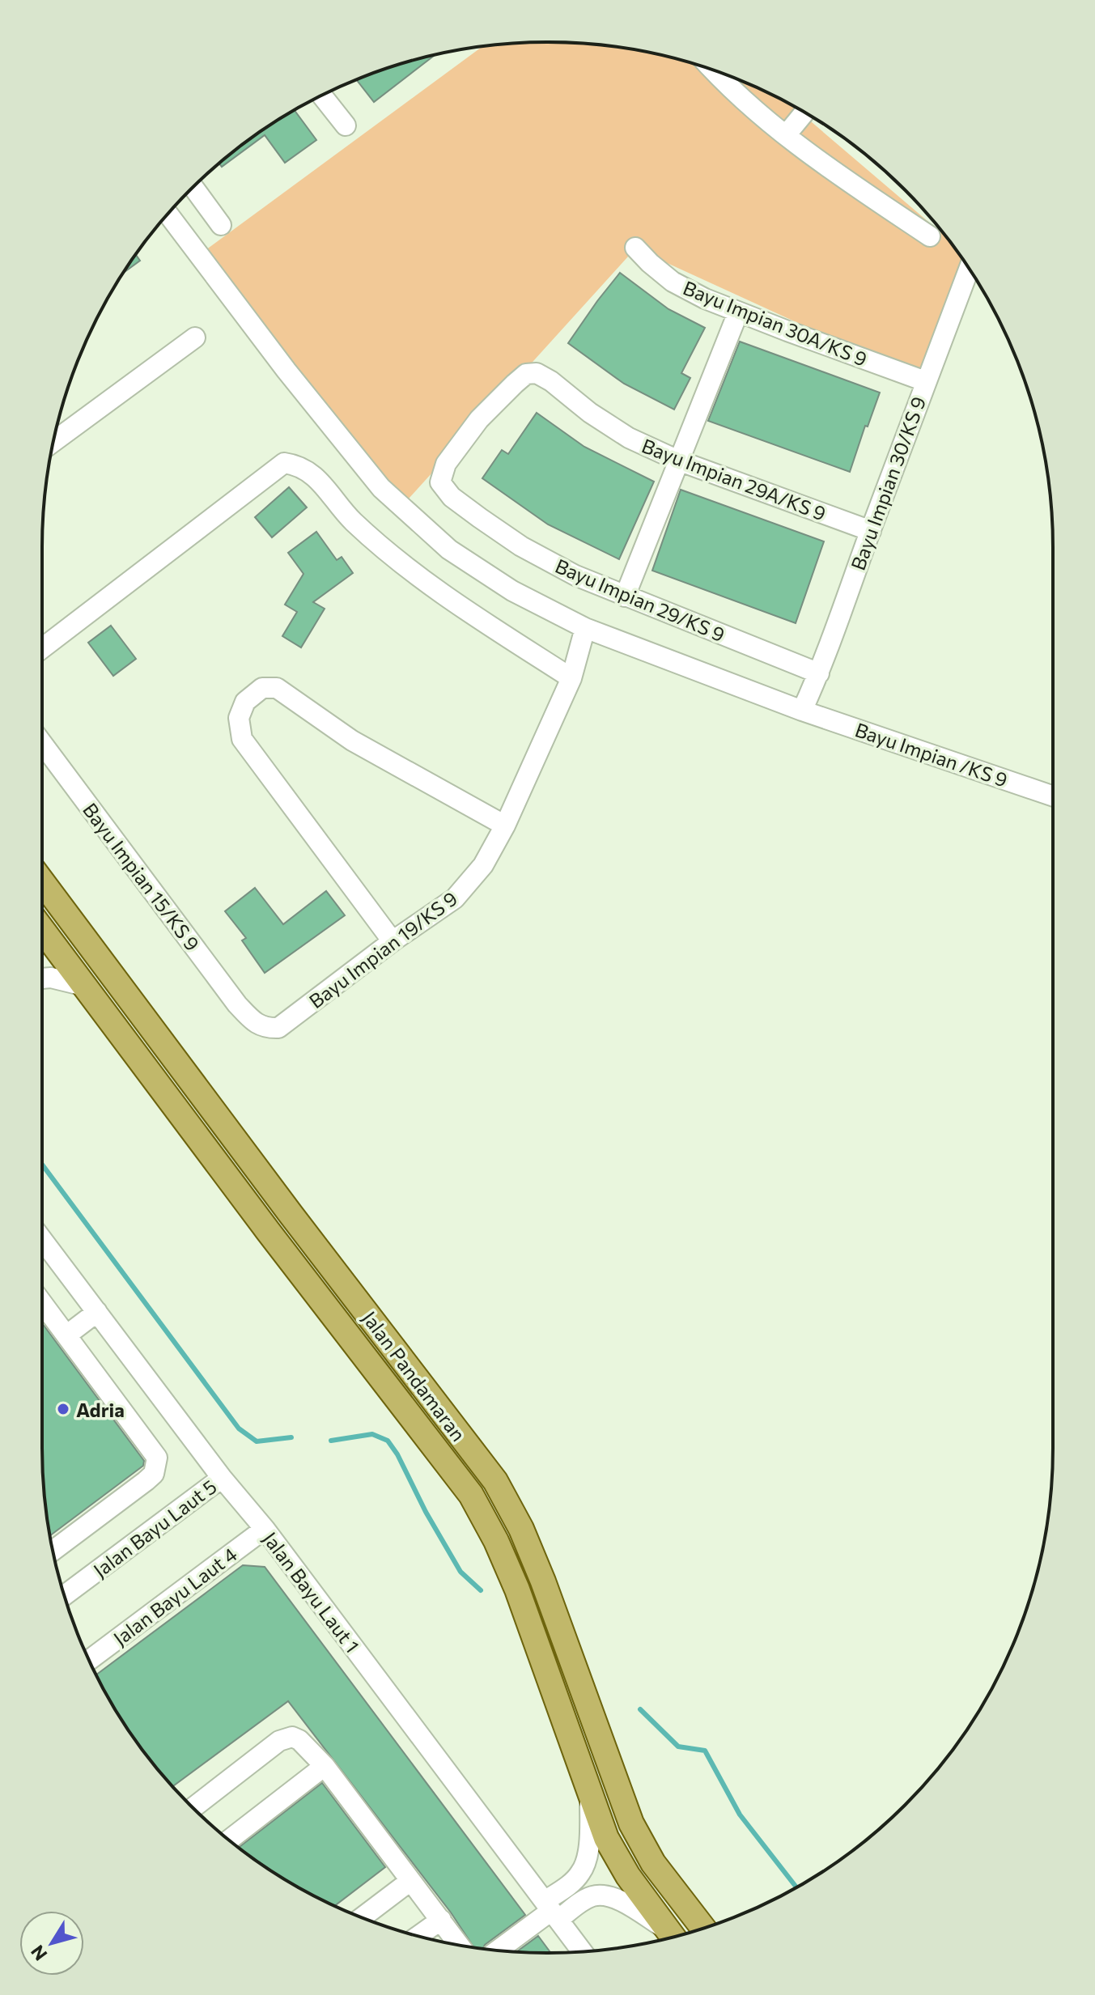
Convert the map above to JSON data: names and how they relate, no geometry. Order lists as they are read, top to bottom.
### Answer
{
  "streets": {
    "main road": ["Jalan Pandamaran"],
    "street": [
      "Bayu Impian 30A/KS 9",
      "Bayu Impian 29A/KS 9",
      "Bayu Impian 30/KS 9",
      "Bayu Impian 29/KS 9",
      "Bayu Impian /KS 9",
      "Bayu Impian 15/KS 9",
      "Bayu Impian 19/KS 9",
      "Jalan Bayu Laut 5",
      "Jalan Bayu Laut 1",
      "Jalan Bayu Laut 4"
    ]
  },
  "crossings": [
    ["Bayu Impian 30A/KS 9", "Bayu Impian 30/KS 9"],
    ["Bayu Impian 29A/KS 9", "Bayu Impian 30/KS 9"],
    ["Bayu Impian 29A/KS 9", "Bayu Impian 29/KS 9"],
    ["Bayu Impian 30/KS 9", "Bayu Impian 29/KS 9"],
    ["Bayu Impian 30/KS 9", "Bayu Impian /KS 9"],
    ["Bayu Impian /KS 9", "Bayu Impian 19/KS 9"],
    ["Bayu Impian 15/KS 9", "Bayu Impian 19/KS 9"],
    ["Jalan Bayu Laut 5", "Jalan Bayu Laut 1"],
    ["Jalan Bayu Laut 1", "Jalan Bayu Laut 4"]
  ],
  "places": ["Adria"],
  "north": "bottom left"
}
